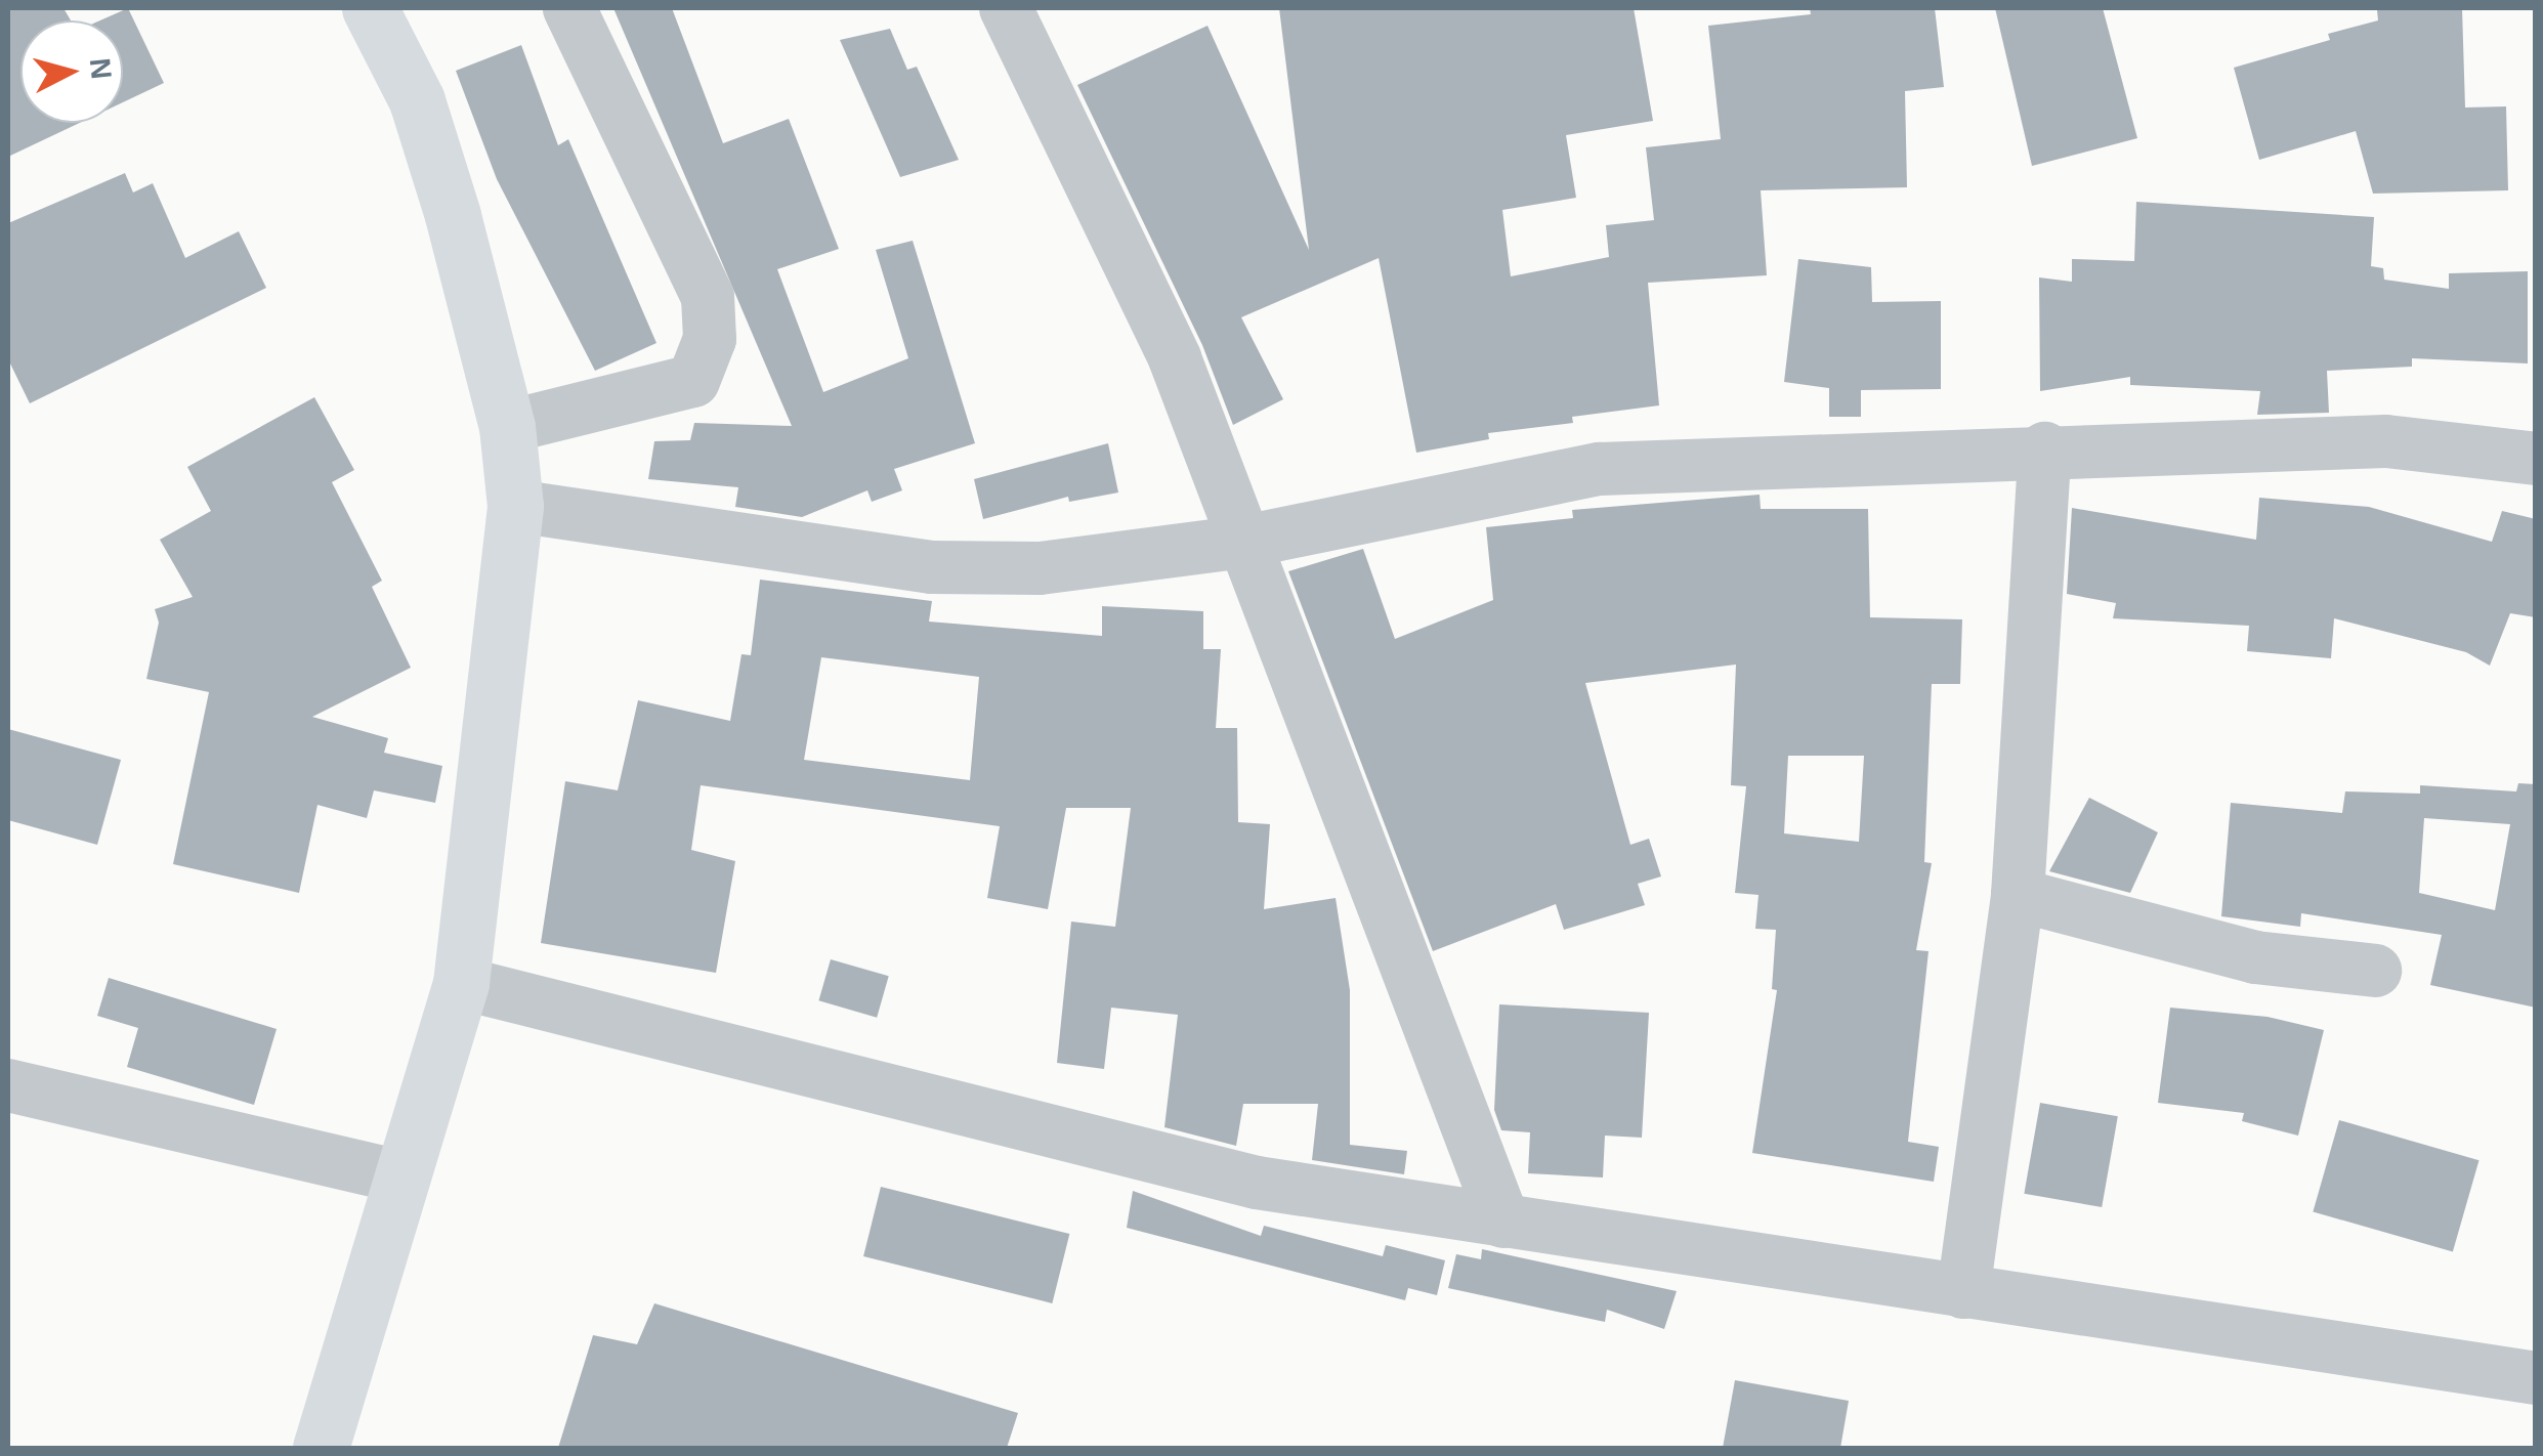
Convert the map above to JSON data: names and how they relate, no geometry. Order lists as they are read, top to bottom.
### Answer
{
  "north": "right"
}
